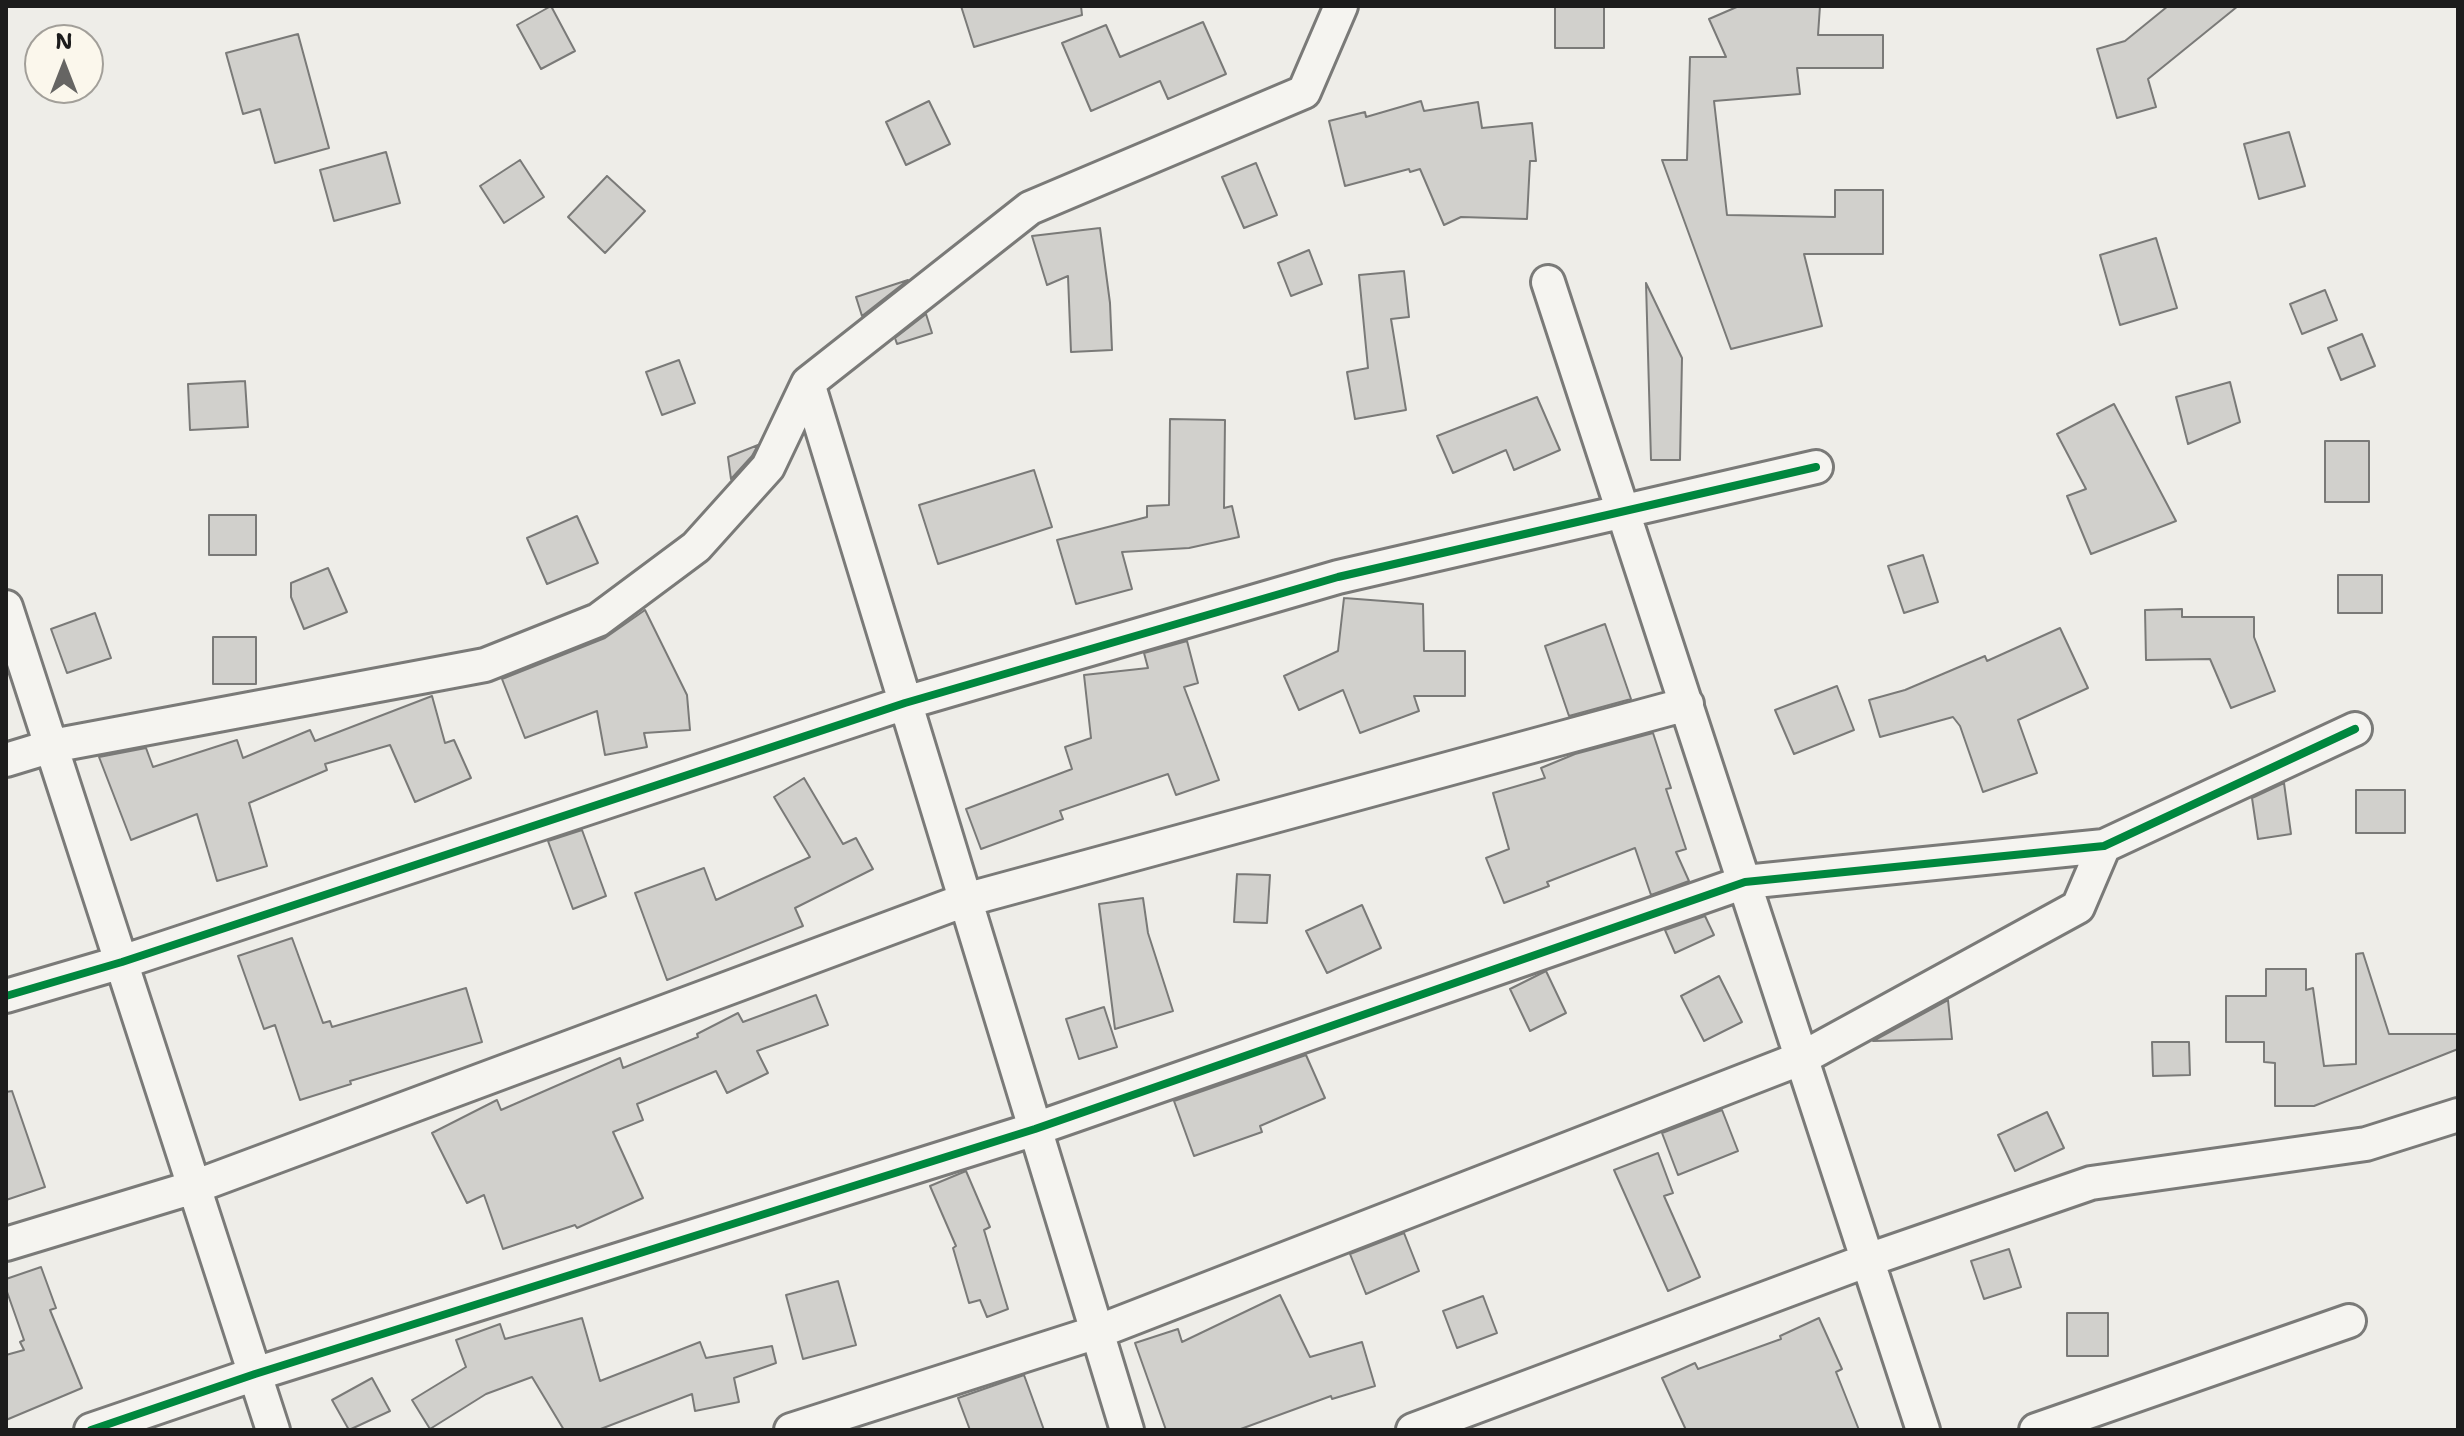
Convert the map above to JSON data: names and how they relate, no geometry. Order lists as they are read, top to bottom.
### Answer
{
  "north": "top"
}
